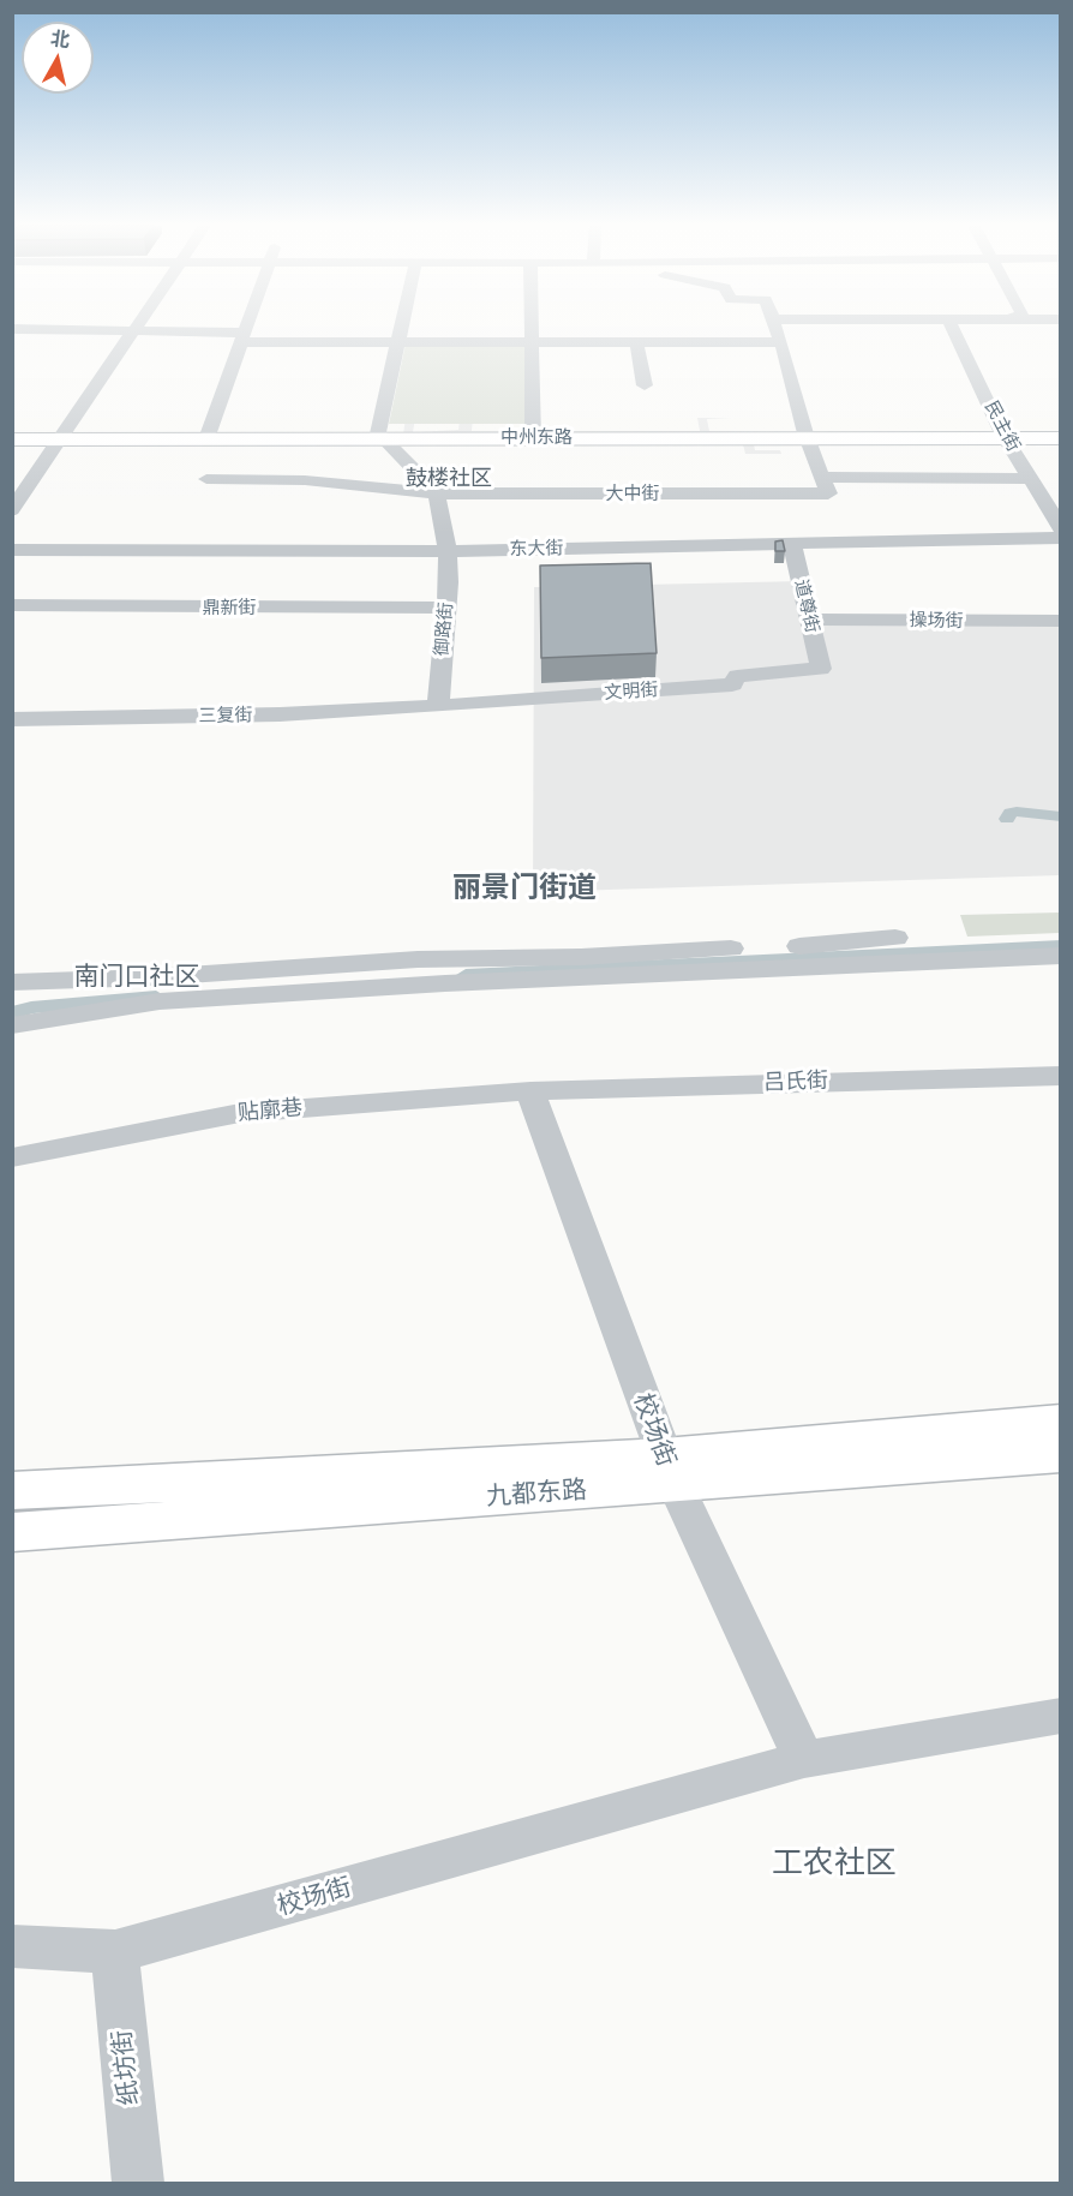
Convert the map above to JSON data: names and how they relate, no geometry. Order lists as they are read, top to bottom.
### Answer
{
  "streets": {
    "highway": ["九都东路"],
    "main road": ["中州东路"],
    "street": [
      "民主街",
      "大中街",
      "东大街",
      "道尊街",
      "鼎新街",
      "操场街",
      "御路街",
      "文明街",
      "三复街",
      "吕氏街",
      "贴廓巷",
      "校场街",
      "纸坊街"
    ]
  },
  "crossings": [
    ["民主街", "中州东路"],
    ["民主街", "大中街"],
    ["大中街", "御路街"],
    ["东大街", "道尊街"],
    ["东大街", "御路街"],
    ["道尊街", "操场街"],
    ["道尊街", "文明街"],
    ["鼎新街", "御路街"],
    ["御路街", "文明街"],
    ["御路街", "三复街"],
    ["文明街", "三复街"],
    ["吕氏街", "贴廓巷"],
    ["吕氏街", "校场街"],
    ["贴廓巷", "校场街"],
    ["校场街", "九都东路"],
    ["校场街", "纸坊街"]
  ],
  "districts": [
    "鼓楼社区",
    "丽景门街道",
    "南门口社区",
    "工农社区"
  ],
  "north": "top"
}
